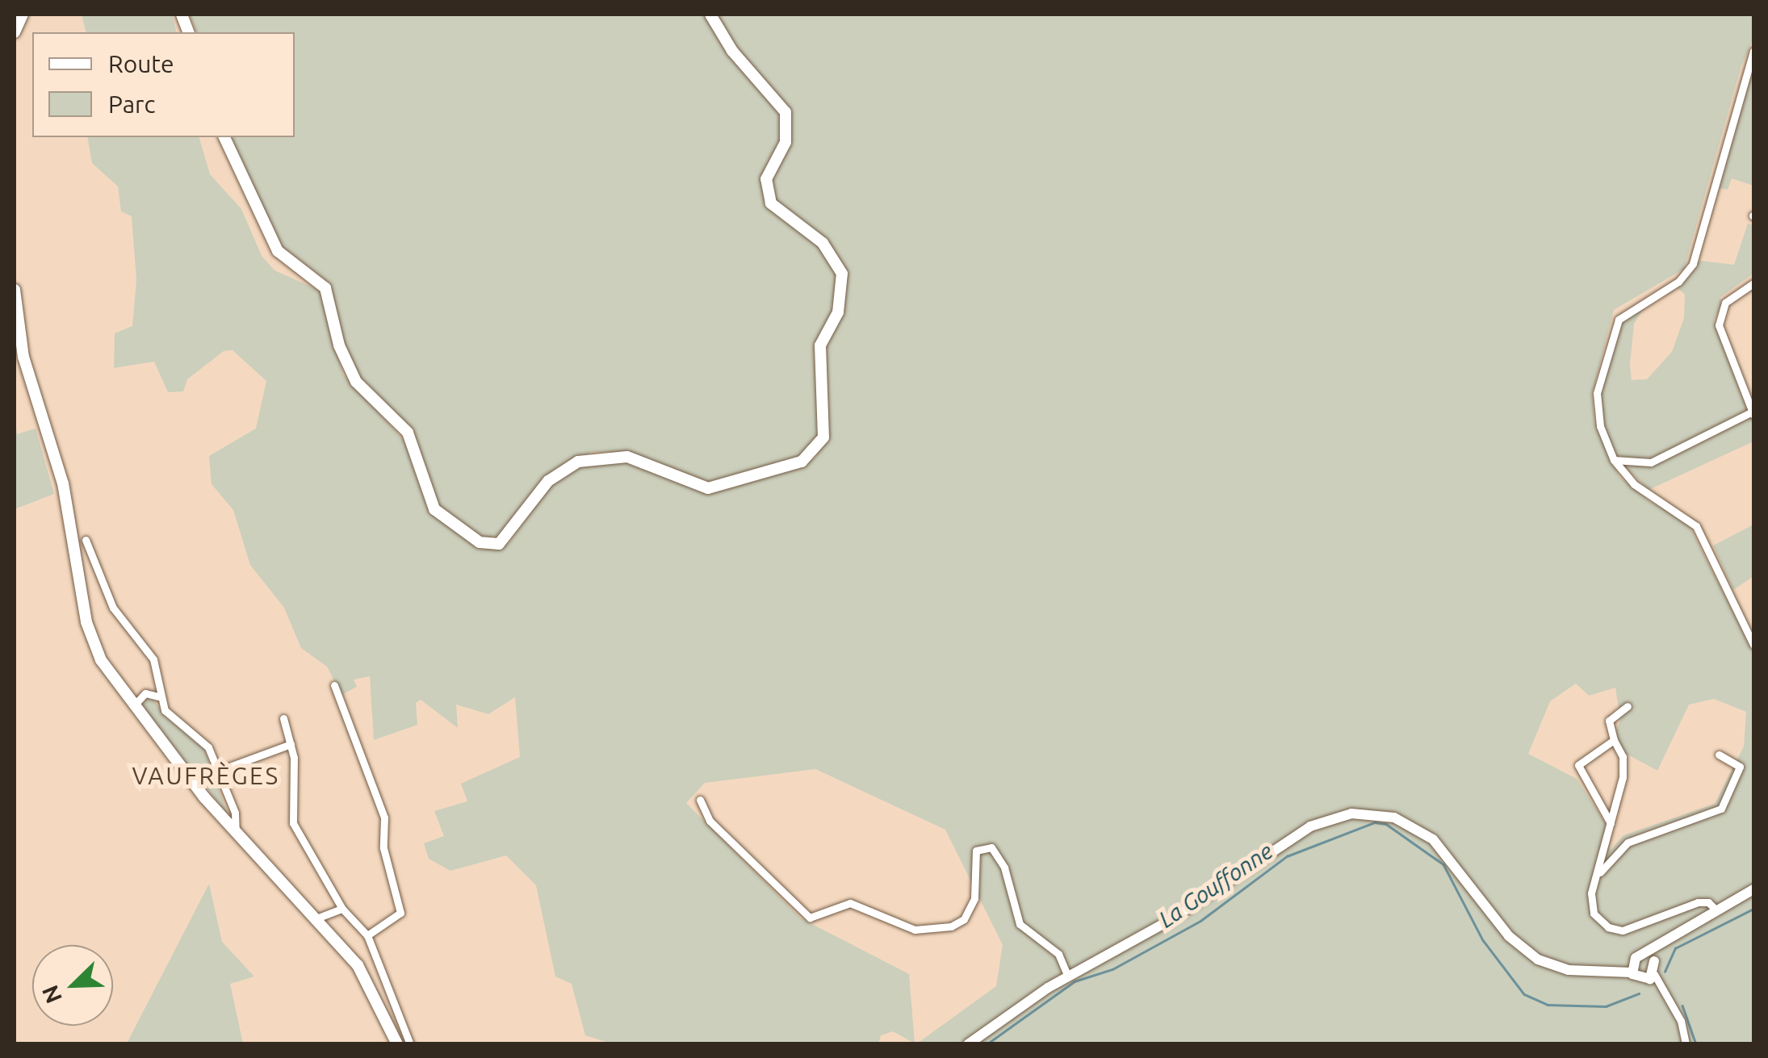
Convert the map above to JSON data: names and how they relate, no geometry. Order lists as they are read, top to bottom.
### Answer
{
  "districts": ["VAUFRÈGES"],
  "water": ["La Gouffonne"],
  "legend": ["Route", "Parc"],
  "north": "bottom left"
}
